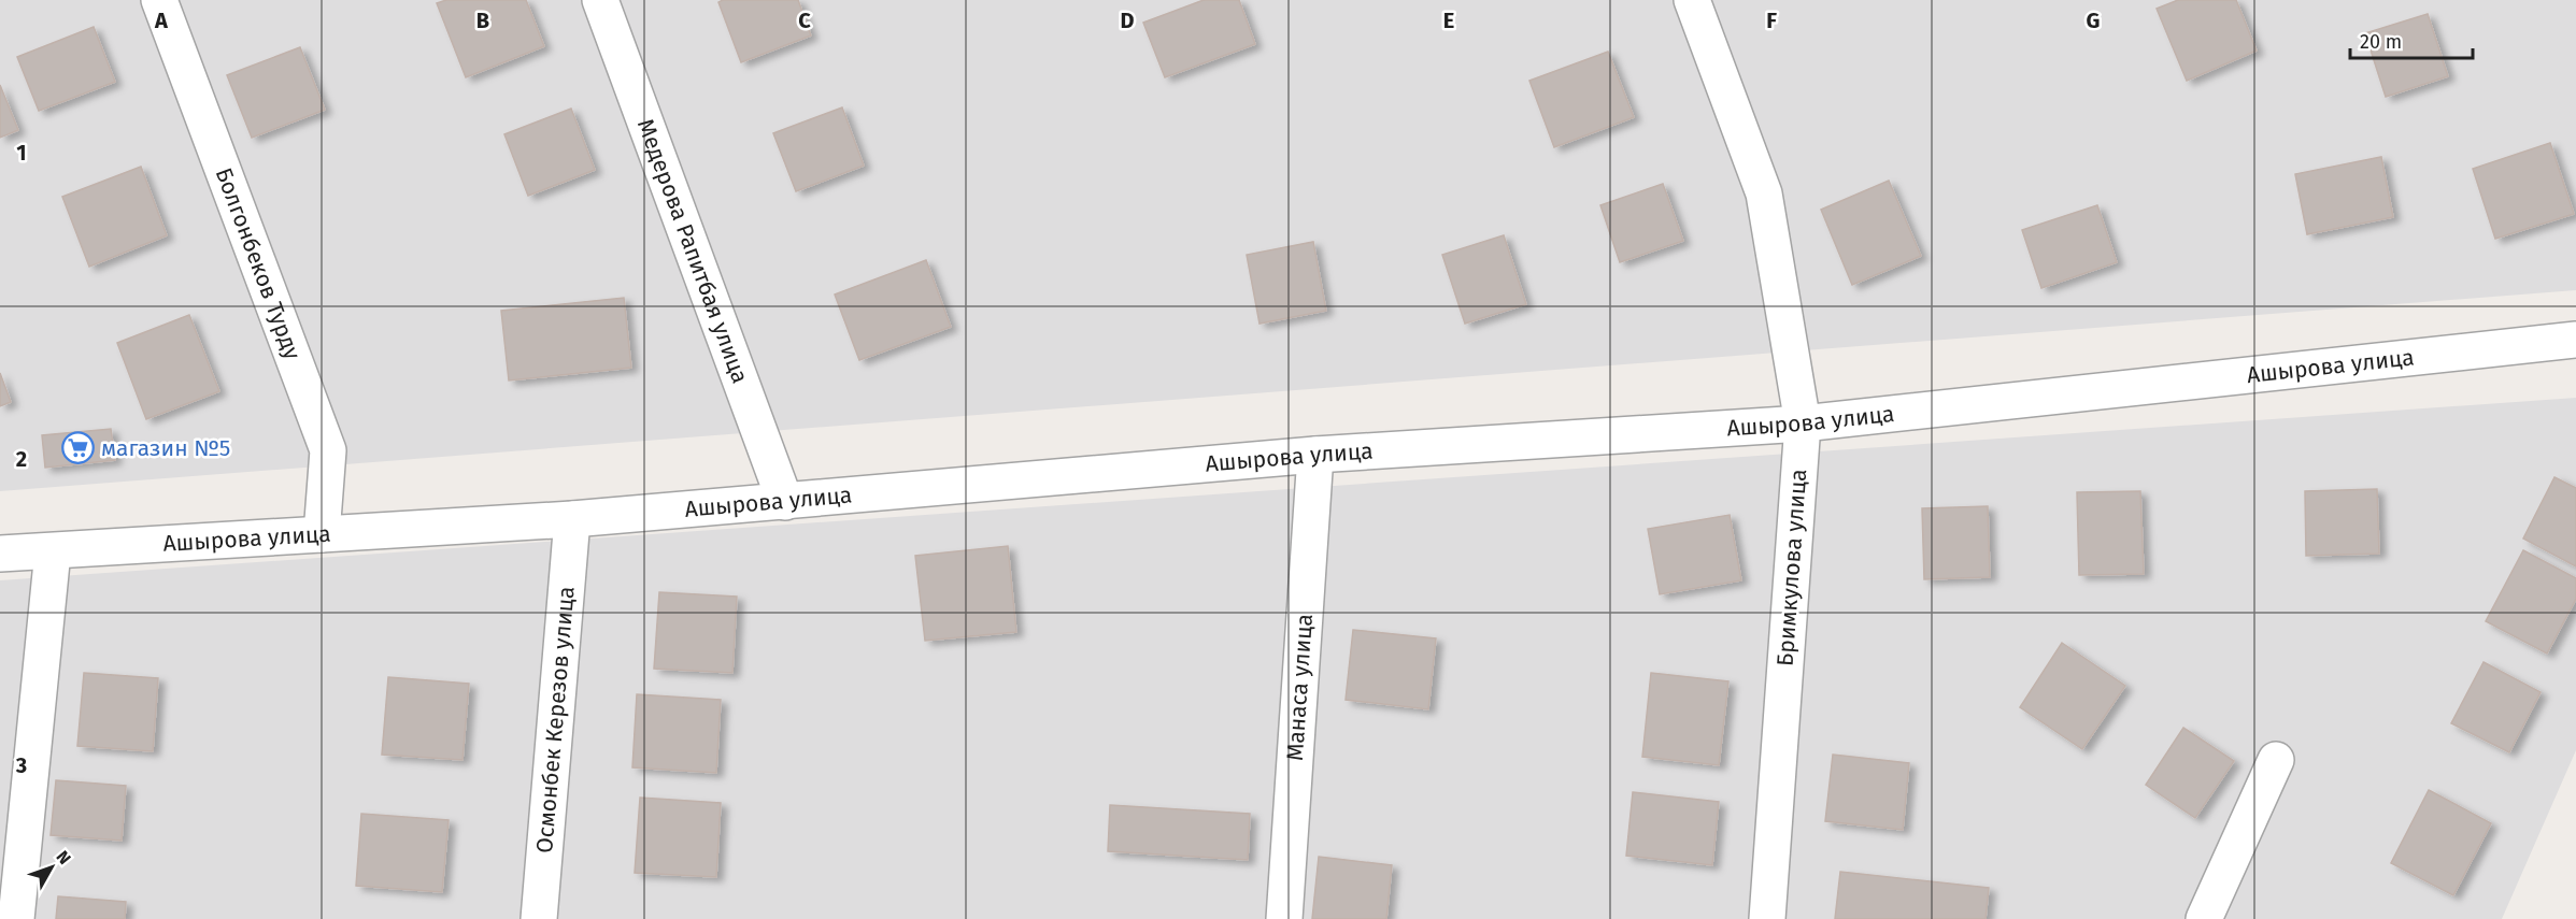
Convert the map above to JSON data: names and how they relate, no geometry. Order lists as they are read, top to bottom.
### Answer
{
  "streets": {
    "street": [
      "Медерова Рапитбая улица",
      "Болгонбеков Турду",
      "Ашырова улица",
      "Бримкулова улица",
      "Манаса улица",
      "Осмонбек Керезов улица"
    ]
  },
  "crossings": [
    ["Медерова Рапитбая улица", "Ашырова улица"],
    ["Болгонбеков Турду", "Ашырова улица"],
    ["Ашырова улица", "Бримкулова улица"],
    ["Ашырова улица", "Манаса улица"],
    ["Ашырова улица", "Осмонбек Керезов улица"]
  ],
  "places": {
    "supermarket": ["магазин №5"]
  },
  "scale_bar": "20 m",
  "north": "top right",
  "grid": {
    "columns": [
      "A",
      "B",
      "C",
      "D",
      "E",
      "F",
      "G"
    ],
    "rows": ["1", "2", "3"]
  }
}
